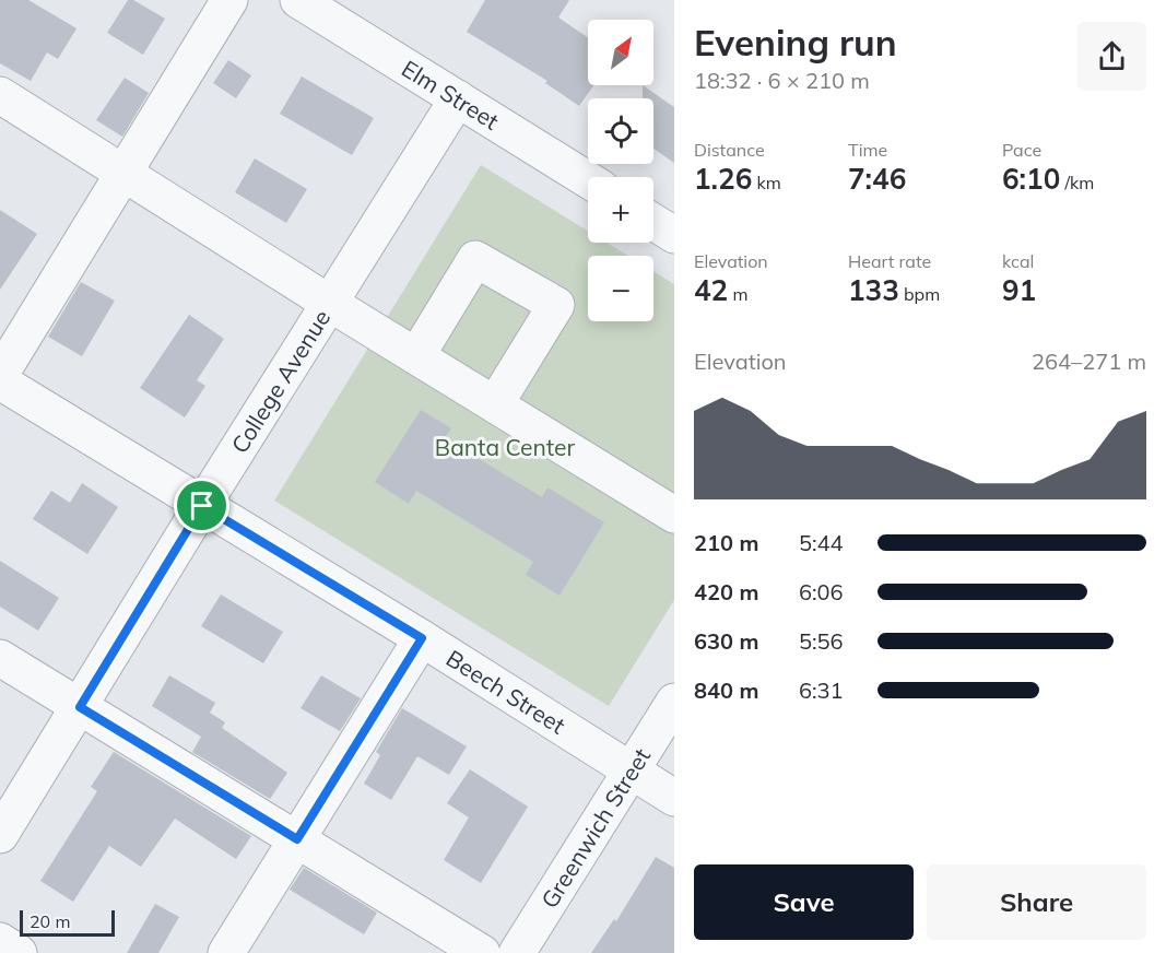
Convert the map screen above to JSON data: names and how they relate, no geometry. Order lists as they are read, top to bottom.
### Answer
{
  "streets": {
    "street": [
      "Elm Street",
      "College Avenue",
      "Beech Street",
      "Greenwich Street"
    ]
  },
  "crossings": [
    ["Elm Street", "College Avenue"],
    ["College Avenue", "Beech Street"],
    ["Beech Street", "Greenwich Street"]
  ],
  "parks": ["Banta Center"],
  "scale_bar": "20 m",
  "north": "top right",
  "page": {
    "heading": ["Evening run", "18:32 · 6 × 210 m"],
    "map_buttons": ["+", "−"],
    "stats": [
      ["Distance", "1.26 km"],
      ["Time", "7:46"],
      ["Pace", "6:10 /km"],
      ["Elevation", "42 m"],
      ["Heart rate", "133 bpm"],
      ["kcal", "91"]
    ],
    "chart": ["Elevation", "264–271 m"],
    "list": [
      {
        "name": "210 m",
        "note": "5:44"
      },
      {
        "name": "420 m",
        "note": "6:06"
      },
      {
        "name": "630 m",
        "note": "5:56"
      },
      {
        "name": "840 m",
        "note": "6:31"
      }
    ],
    "buttons": ["Save", "Share"],
    "scale": "20 m"
  }
}
